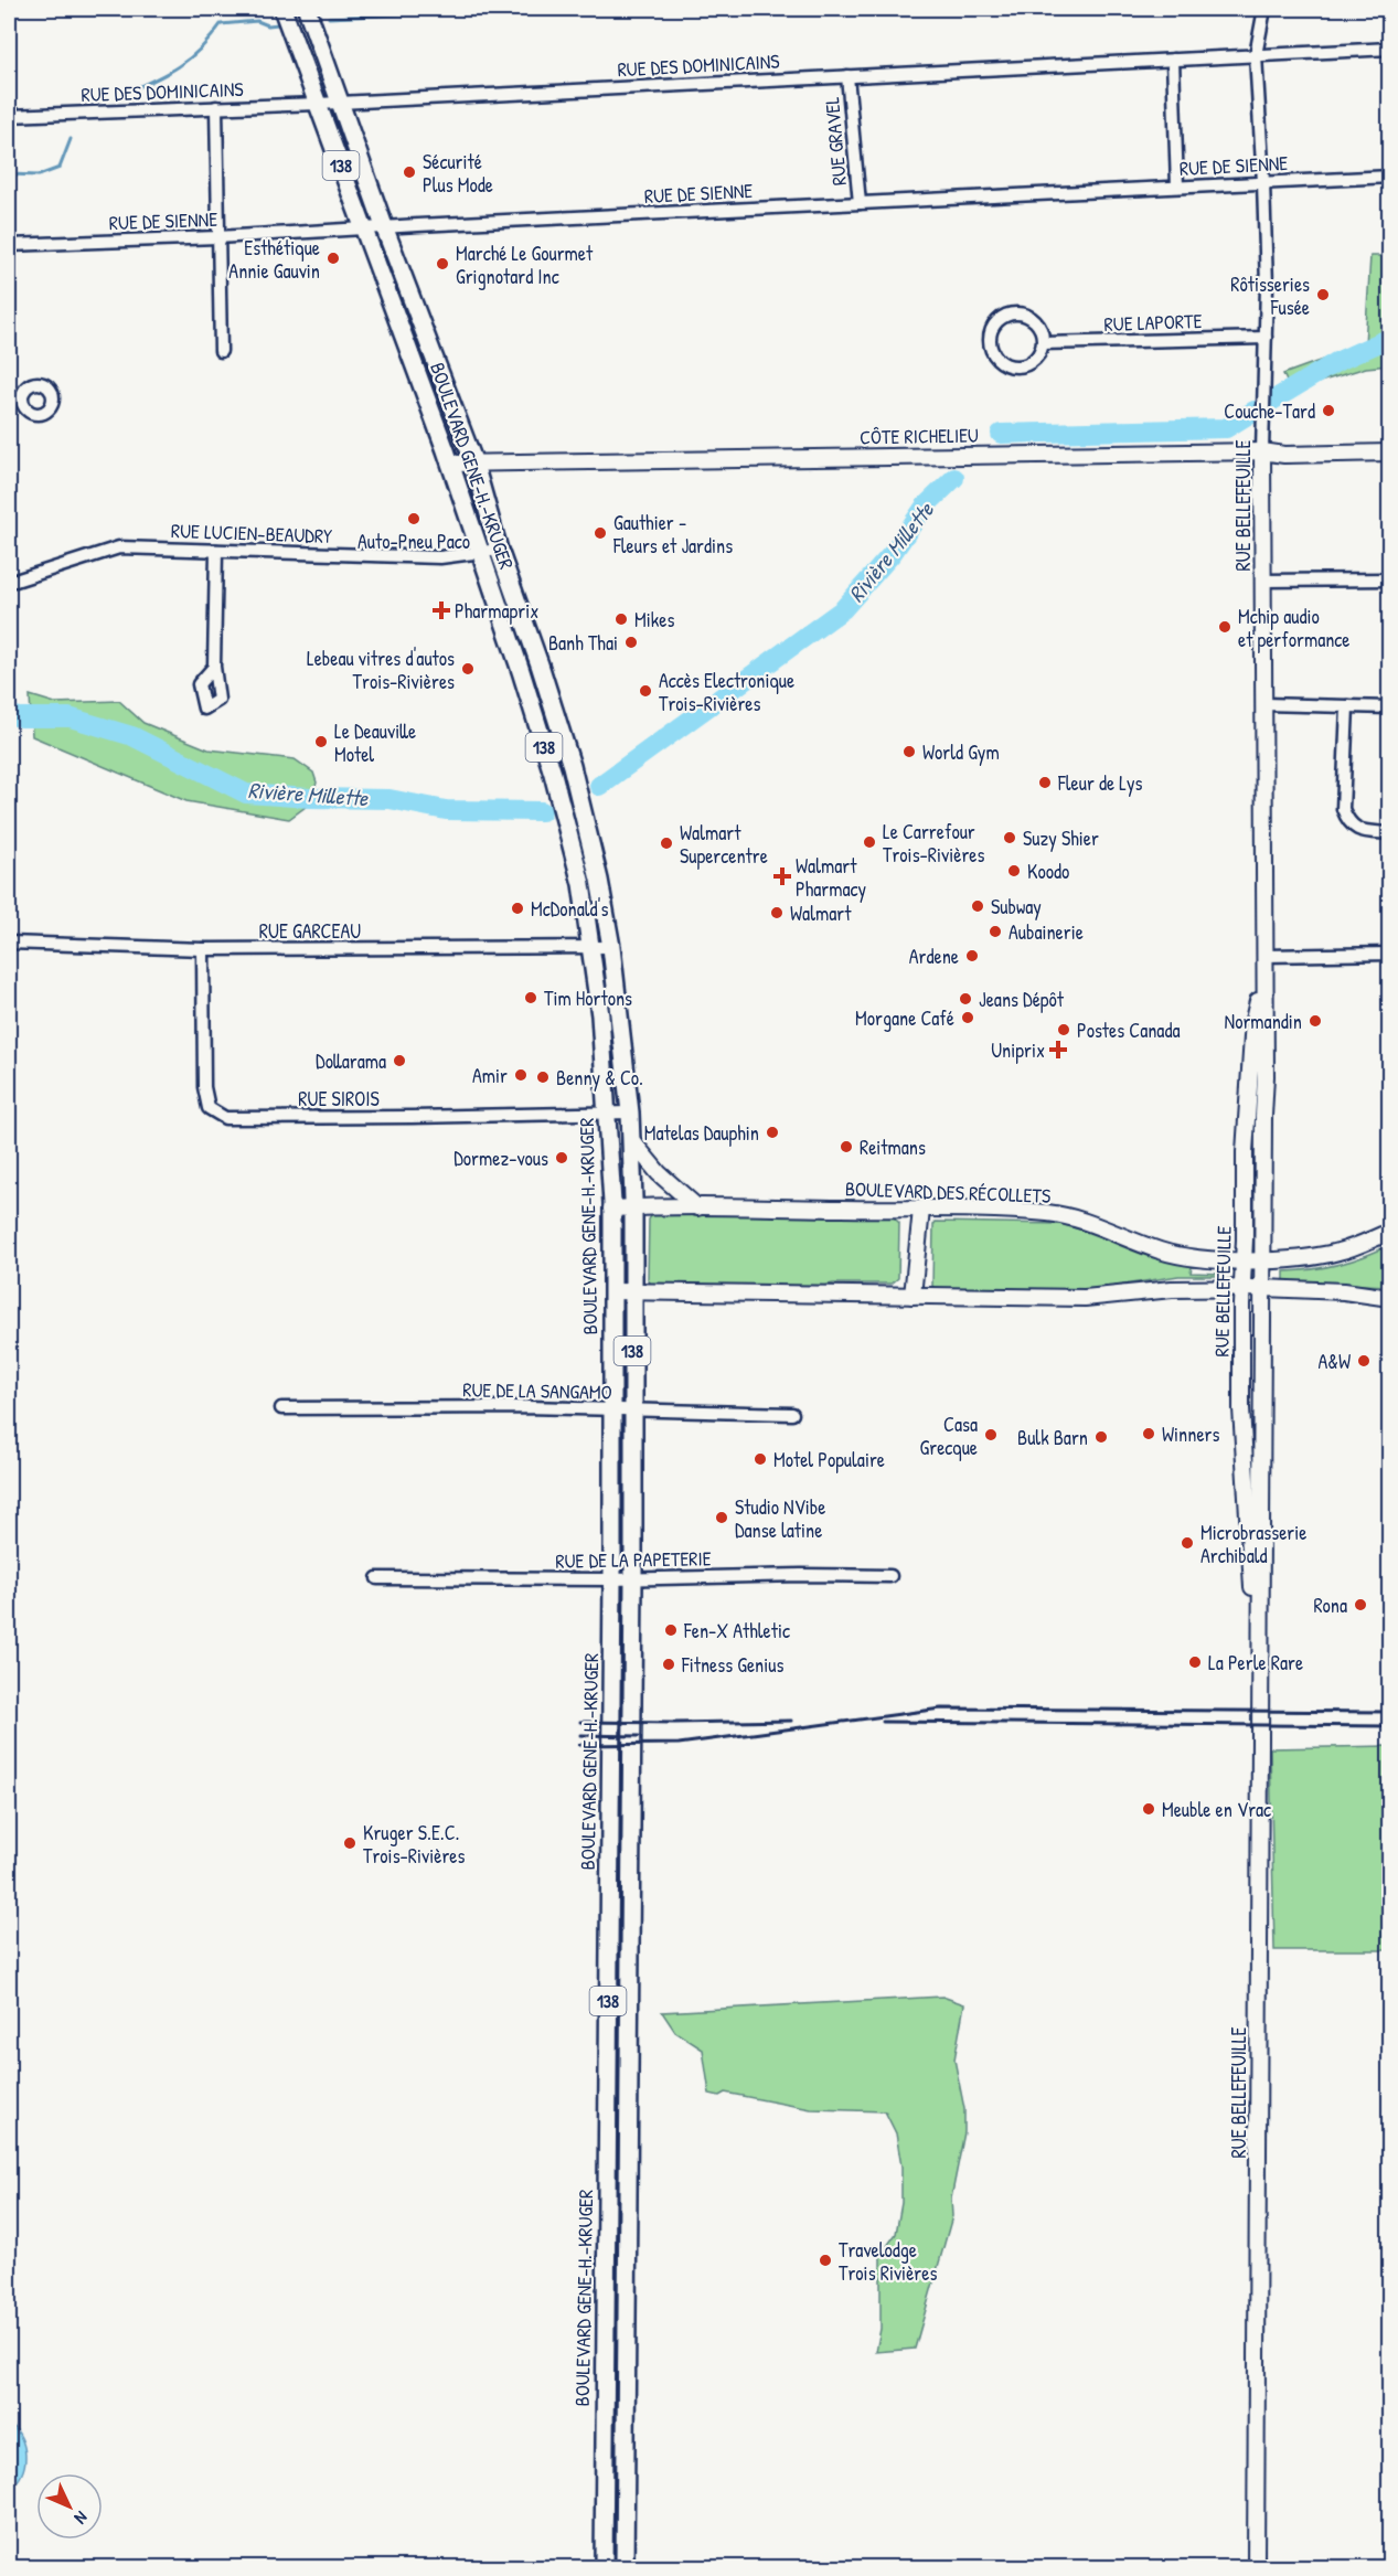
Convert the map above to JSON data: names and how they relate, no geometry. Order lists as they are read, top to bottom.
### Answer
{
  "streets": {
    "main road": ["138", "BOULEVARD GENE-H.-KRUGER"],
    "street": [
      "RUE DES DOMINICAINS",
      "RUE GRAVEL",
      "RUE DE SIENNE",
      "RUE LAPORTE",
      "CÔTE RICHELIEU",
      "RUE BELLEFEUILLE",
      "RUE LUCIEN-BEAUDRY",
      "RUE GARCEAU",
      "RUE SIROIS",
      "BOULEVARD DES RÉCOLLETS",
      "RUE DE LA SANGAMO",
      "RUE DE LA PAPETERIE"
    ]
  },
  "crossings": [
    ["RUE DES DOMINICAINS", "RUE GRAVEL"],
    ["RUE DES DOMINICAINS", "BOULEVARD GENE-H.-KRUGER"],
    ["RUE DES DOMINICAINS", "RUE BELLEFEUILLE"],
    ["RUE GRAVEL", "RUE DE SIENNE"],
    ["RUE DE SIENNE", "BOULEVARD GENE-H.-KRUGER"],
    ["RUE DE SIENNE", "RUE BELLEFEUILLE"],
    ["RUE LAPORTE", "RUE BELLEFEUILLE"],
    ["CÔTE RICHELIEU", "BOULEVARD GENE-H.-KRUGER"],
    ["CÔTE RICHELIEU", "RUE BELLEFEUILLE"],
    ["BOULEVARD GENE-H.-KRUGER", "RUE LUCIEN-BEAUDRY"],
    ["BOULEVARD GENE-H.-KRUGER", "RUE GARCEAU"],
    ["BOULEVARD GENE-H.-KRUGER", "RUE SIROIS"],
    ["BOULEVARD GENE-H.-KRUGER", "BOULEVARD DES RÉCOLLETS"],
    ["BOULEVARD GENE-H.-KRUGER", "RUE DE LA SANGAMO"],
    ["BOULEVARD GENE-H.-KRUGER", "RUE DE LA PAPETERIE"],
    ["RUE BELLEFEUILLE", "BOULEVARD DES RÉCOLLETS"],
    ["RUE GARCEAU", "RUE SIROIS"]
  ],
  "water": ["Rivière Millette"],
  "places": {
    "other": [
      "Sécurité Plus Mode",
      "Esthétique Annie Gauvin",
      "Marché Le Gourmet Grignotard Inc",
      "Rôtisseries Fusée",
      "Couche-Tard",
      "Auto-Pneu Paco",
      "Gauthier - Fleurs et Jardins",
      "Mikes",
      "Mchip audio et performance",
      "Banh Thai",
      "Lebeau vitres d'autos Trois-Rivières",
      "Accès Electronique Trois-Rivières",
      "Le Deauville Motel",
      "World Gym",
      "Fleur de Lys",
      "Suzy Shier",
      "Le Carrefour Trois-Rivières",
      "Walmart Supercentre",
      "Koodo",
      "Subway",
      "McDonald's",
      "Walmart",
      "Aubainerie",
      "Ardene",
      "Tim Hortons",
      "Jeans Dépôt",
      "Morgane Café",
      "Normandin",
      "Postes Canada",
      "Dollarama",
      "Amir",
      "Benny & Co.",
      "Matelas Dauphin",
      "Reitmans",
      "Dormez-vous",
      "A&W",
      "Winners",
      "Casa Grecque",
      "Bulk Barn",
      "Motel Populaire",
      "Studio NVibe Danse latine",
      "Microbrasserie Archibald",
      "Rona",
      "Fen-X Athletic",
      "La Perle Rare",
      "Fitness Genius",
      "Meuble en Vrac",
      "Kruger S.E.C. Trois-Rivières",
      "Travelodge Trois Rivières"
    ],
    "health": ["Pharmaprix", "Walmart Pharmacy", "Uniprix"]
  },
  "north": "bottom right"
}
